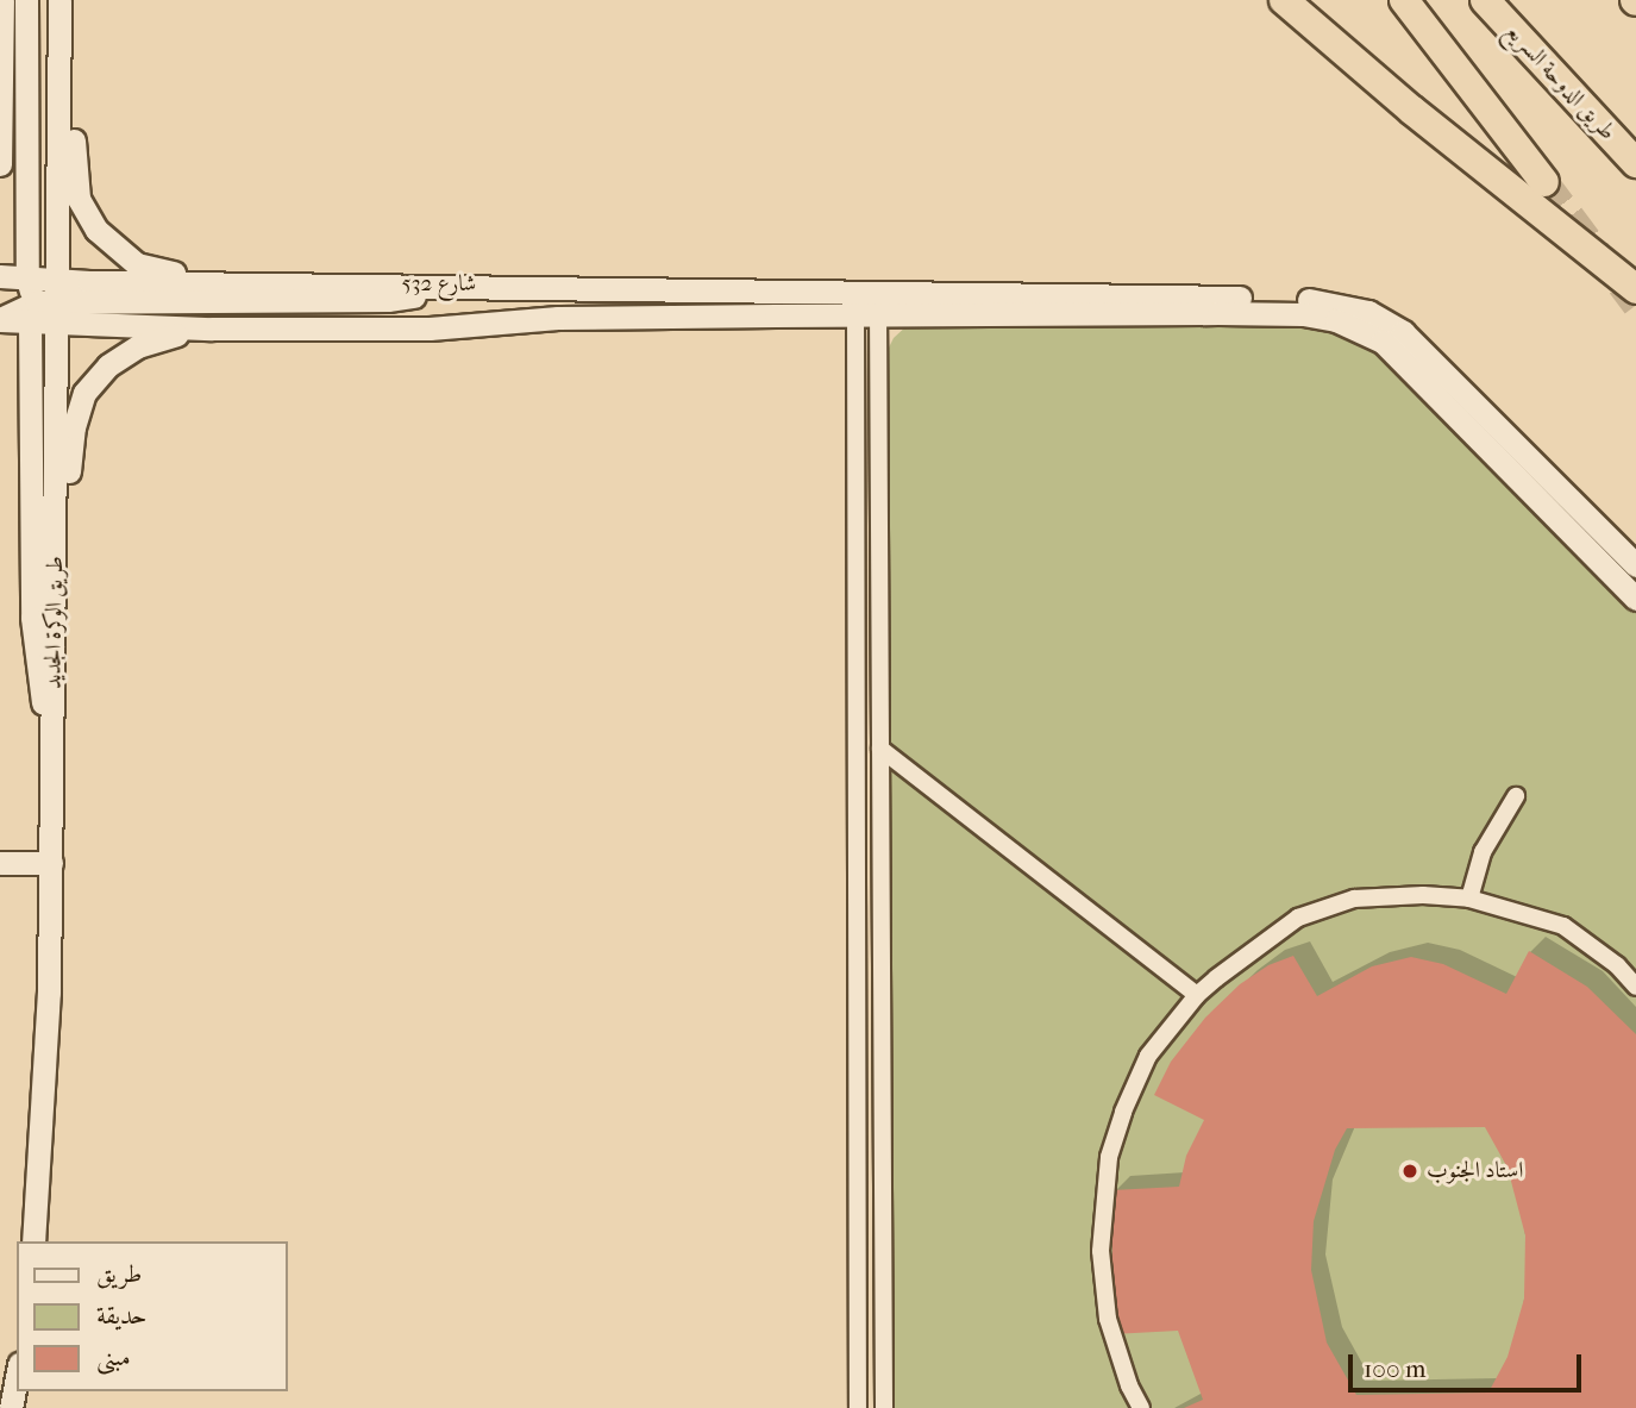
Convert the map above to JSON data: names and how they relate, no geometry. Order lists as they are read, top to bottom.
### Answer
{
  "streets": {
    "highway": ["طريق الدوحة السريع"],
    "street": ["شارع 532", "طريق الوكرة الجديد"]
  },
  "crossings": [
    ["شارع 532", "طريق الوكرة الجديد"]
  ],
  "places": ["استاد الجنوب"],
  "legend": ["طريق", "حديقة", "مبنى"],
  "scale_bar": "100 m"
}
